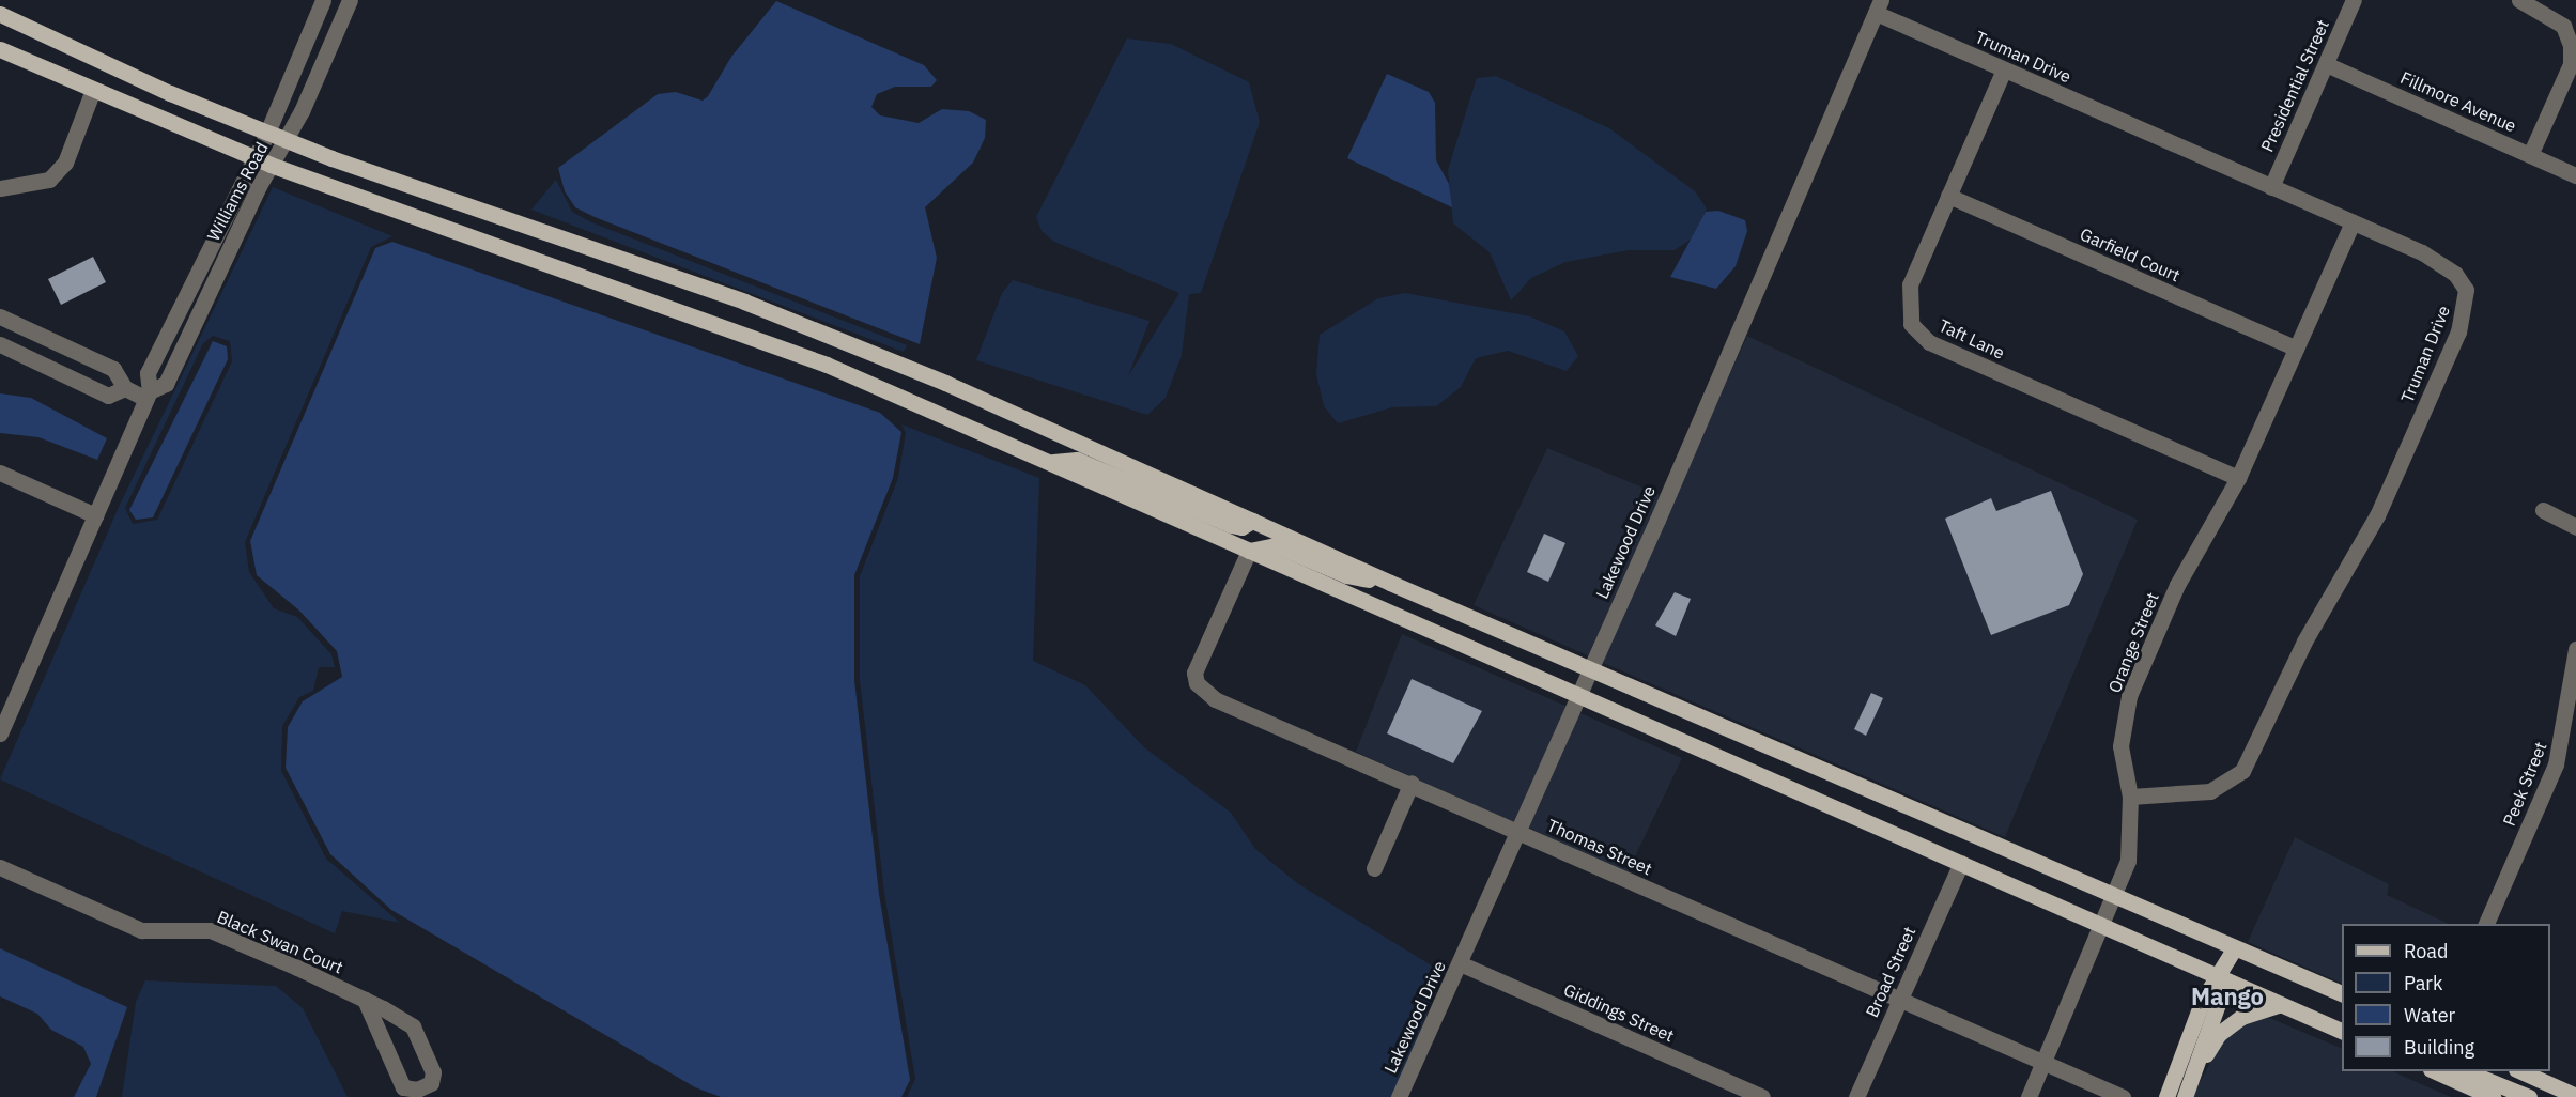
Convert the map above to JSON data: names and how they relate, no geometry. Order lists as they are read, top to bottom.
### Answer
{
  "streets": {
    "street": [
      "Truman Drive",
      "Presidential Street",
      "Fillmore Avenue",
      "Williams Road",
      "Garfield Court",
      "Taft Lane",
      "Lakewood Drive",
      "Orange Street",
      "Peek Street",
      "Thomas Street",
      "Black Swan Court",
      "Broad Street",
      "Giddings Street"
    ]
  },
  "crossings": [
    ["Truman Drive", "Presidential Street"],
    ["Truman Drive", "Taft Lane"],
    ["Truman Drive", "Lakewood Drive"],
    ["Truman Drive", "Orange Street"],
    ["Presidential Street", "Fillmore Avenue"],
    ["Garfield Court", "Taft Lane"],
    ["Garfield Court", "Orange Street"],
    ["Taft Lane", "Orange Street"],
    ["Lakewood Drive", "Thomas Street"],
    ["Lakewood Drive", "Giddings Street"],
    ["Orange Street", "Thomas Street"],
    ["Thomas Street", "Broad Street"]
  ],
  "districts": ["Mango"],
  "legend": [
    "Road",
    "Park",
    "Water",
    "Building"
  ]
}
